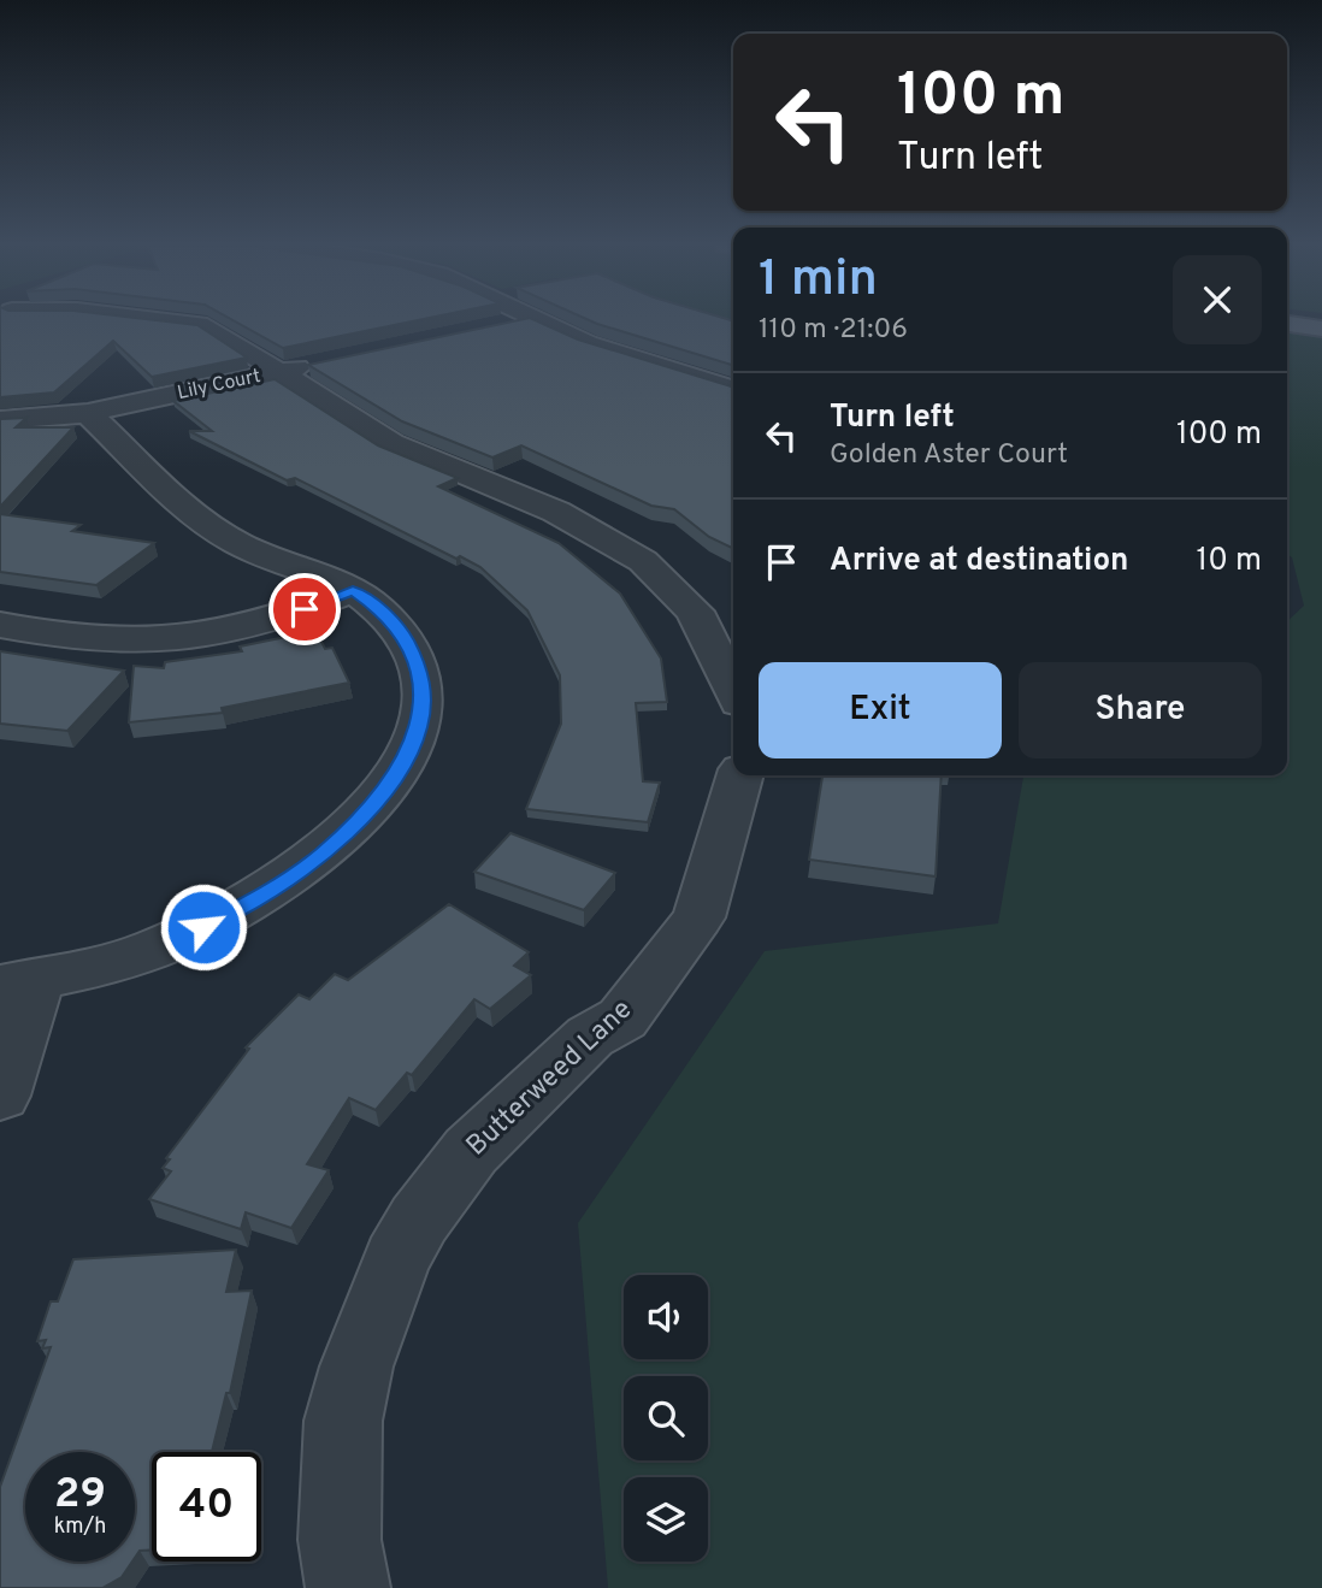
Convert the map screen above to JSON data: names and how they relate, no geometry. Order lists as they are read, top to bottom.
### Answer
{
  "streets": {
    "street": ["Lily Court", "Butterweed Lane"]
  },
  "page": {
    "turn": ["100 m", "Turn left"],
    "heading": ["1 min", "110 m · 21:06"],
    "list": [
      {
        "name": "Turn left",
        "note": "Golden Aster Court",
        "value": "100 m"
      },
      {
        "name": "Arrive at destination",
        "value": "10 m"
      }
    ],
    "buttons": ["Exit", "Share"],
    "speed": "29 km/h",
    "limit": "40"
  }
}
